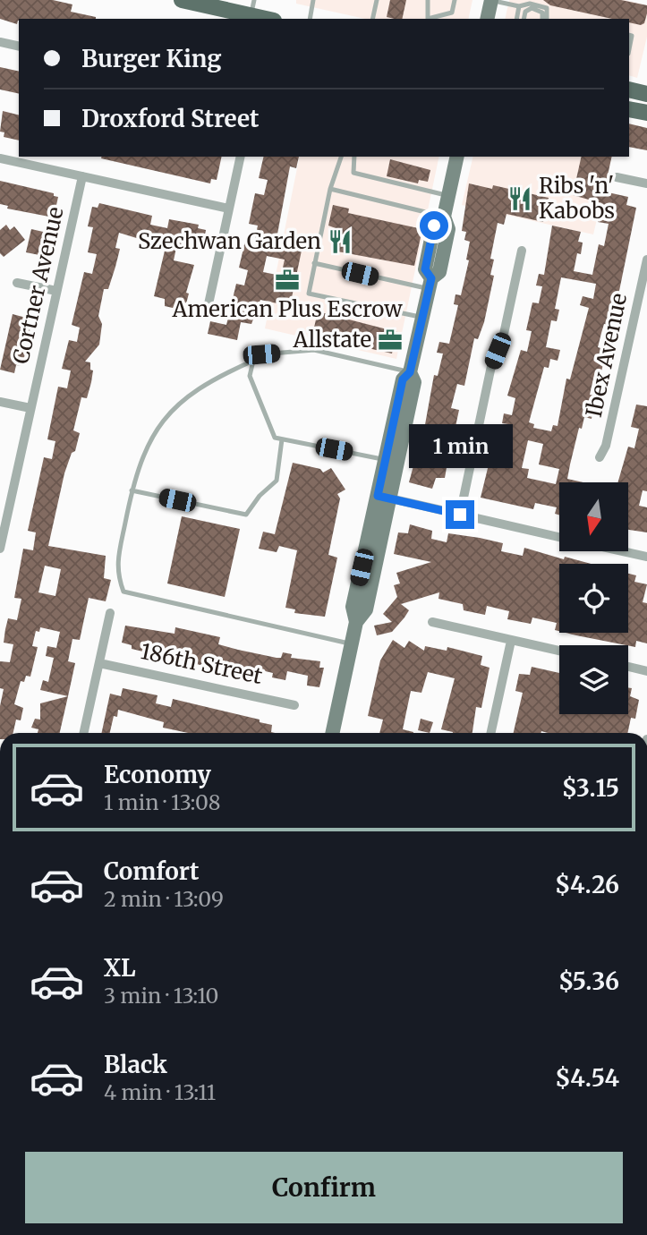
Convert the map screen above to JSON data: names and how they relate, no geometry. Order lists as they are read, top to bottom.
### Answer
{
  "streets": {
    "street": ["Cortner Avenue", "Ibex Avenue", "186th Street"]
  },
  "places": {
    "restaurant": ["Ribs 'n' Kabobs", "Szechwan Garden"],
    "office": ["American Plus Escrow", "Allstate"]
  },
  "north": "bottom",
  "page": {
    "banner": ["Burger King", "Droxford Street"],
    "bubble": "1 min",
    "list": [
      {
        "name": "Economy",
        "note": "1 min · 13:08",
        "value": "$3.15"
      },
      {
        "name": "Comfort",
        "note": "2 min · 13:09",
        "value": "$4.26"
      },
      {
        "name": "XL",
        "note": "3 min · 13:10",
        "value": "$5.36"
      },
      {
        "name": "Black",
        "note": "4 min · 13:11",
        "value": "$4.54"
      }
    ],
    "buttons": "Confirm"
  }
}
